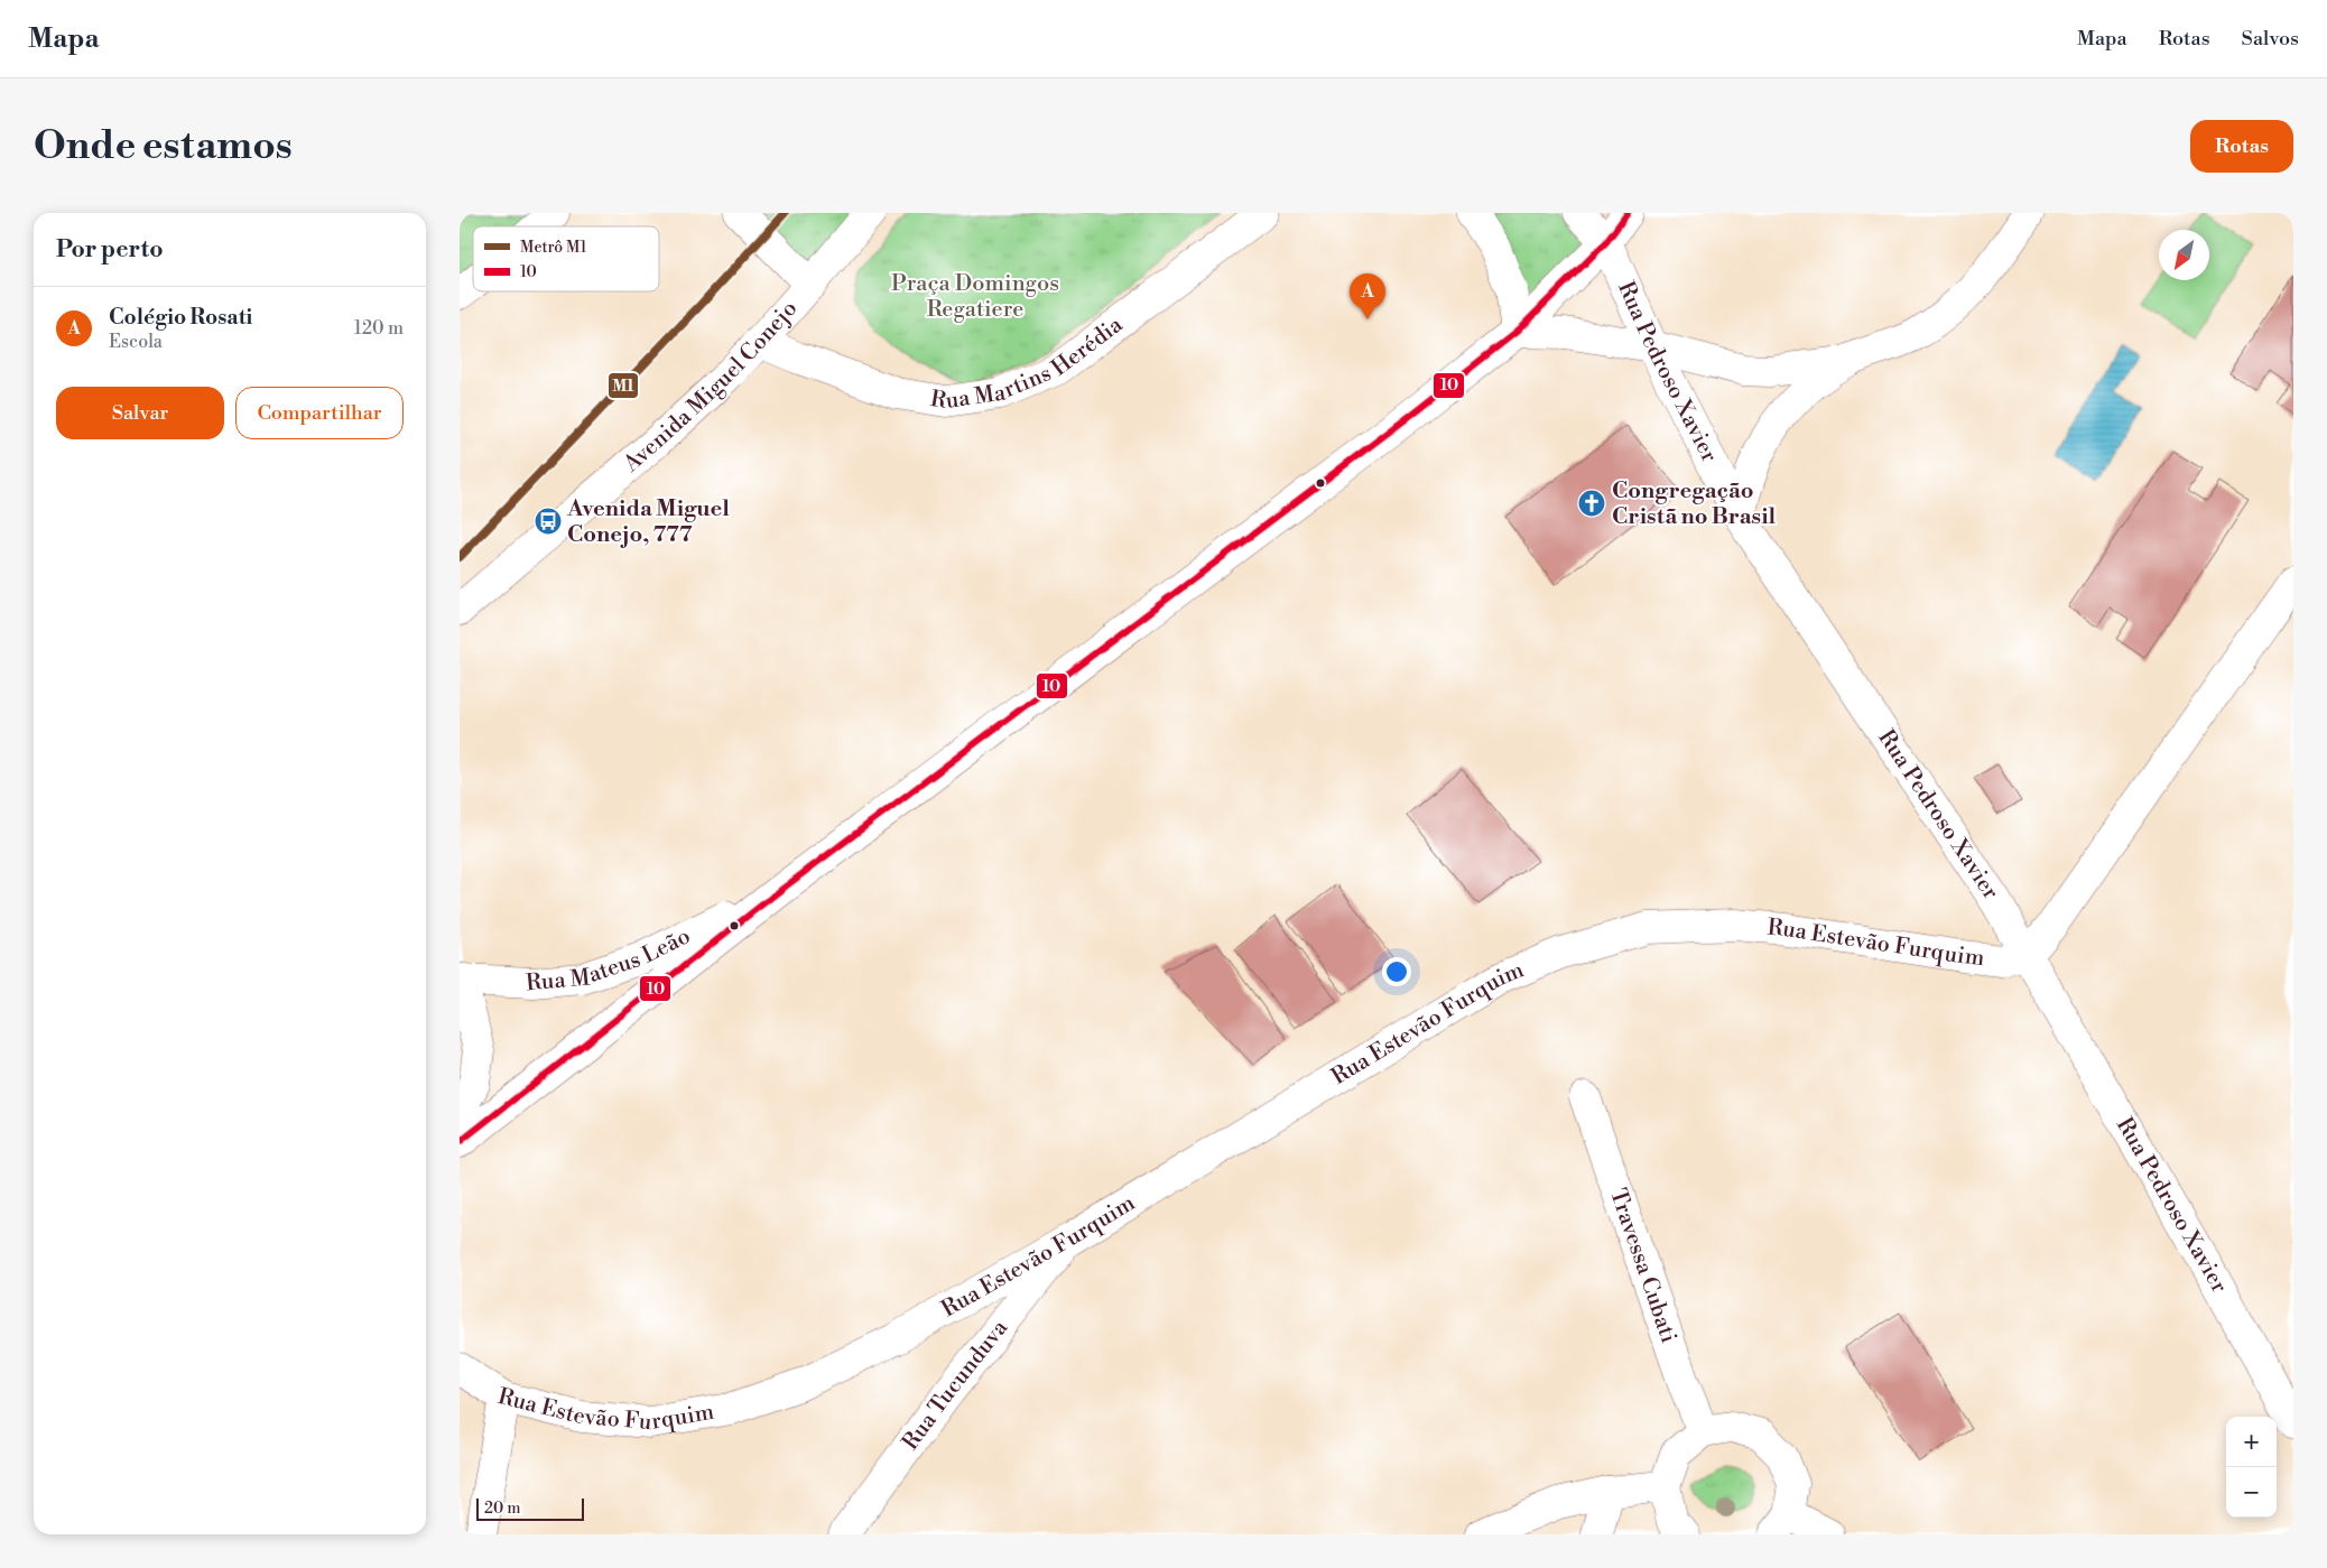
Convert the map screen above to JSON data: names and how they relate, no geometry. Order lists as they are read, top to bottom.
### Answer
{
  "streets": {
    "street": [
      "Rua Martins Herédia",
      "Rua Pedroso Xavier",
      "Avenida Miguel Conejo",
      "Rua Estevão Furquim",
      "Rua Mateus Leão",
      "Travessa Cubati",
      "Rua Tucunduva"
    ]
  },
  "crossings": [
    ["Rua Martins Herédia", "Avenida Miguel Conejo"],
    ["Rua Pedroso Xavier", "Rua Estevão Furquim"],
    ["Rua Estevão Furquim", "Rua Tucunduva"]
  ],
  "parks": ["Praça Domingos Regatiere"],
  "places": {
    "church": ["Congregação Cristã no Brasil"],
    "bus stop": ["Avenida Miguel Conejo, 777"]
  },
  "lines": ["metro line M1", "transit line 10"],
  "legend": ["Metrô M1", "10"],
  "scale_bar": "20 m",
  "north": "bottom left",
  "page": {
    "header": "Mapa",
    "nav": ["Mapa", "Rotas", "Salvos"],
    "buttons": [
      "Rotas",
      ["Salvar", "Compartilhar"]
    ],
    "title": "Onde estamos",
    "heading": "Por perto",
    "pins": "A",
    "list": [
      {
        "mark": "A",
        "name": "Colégio Rosati",
        "note": "Escola",
        "value": "120 m"
      }
    ],
    "map_buttons": ["+", "−"],
    "scale": "20 m"
  }
}
